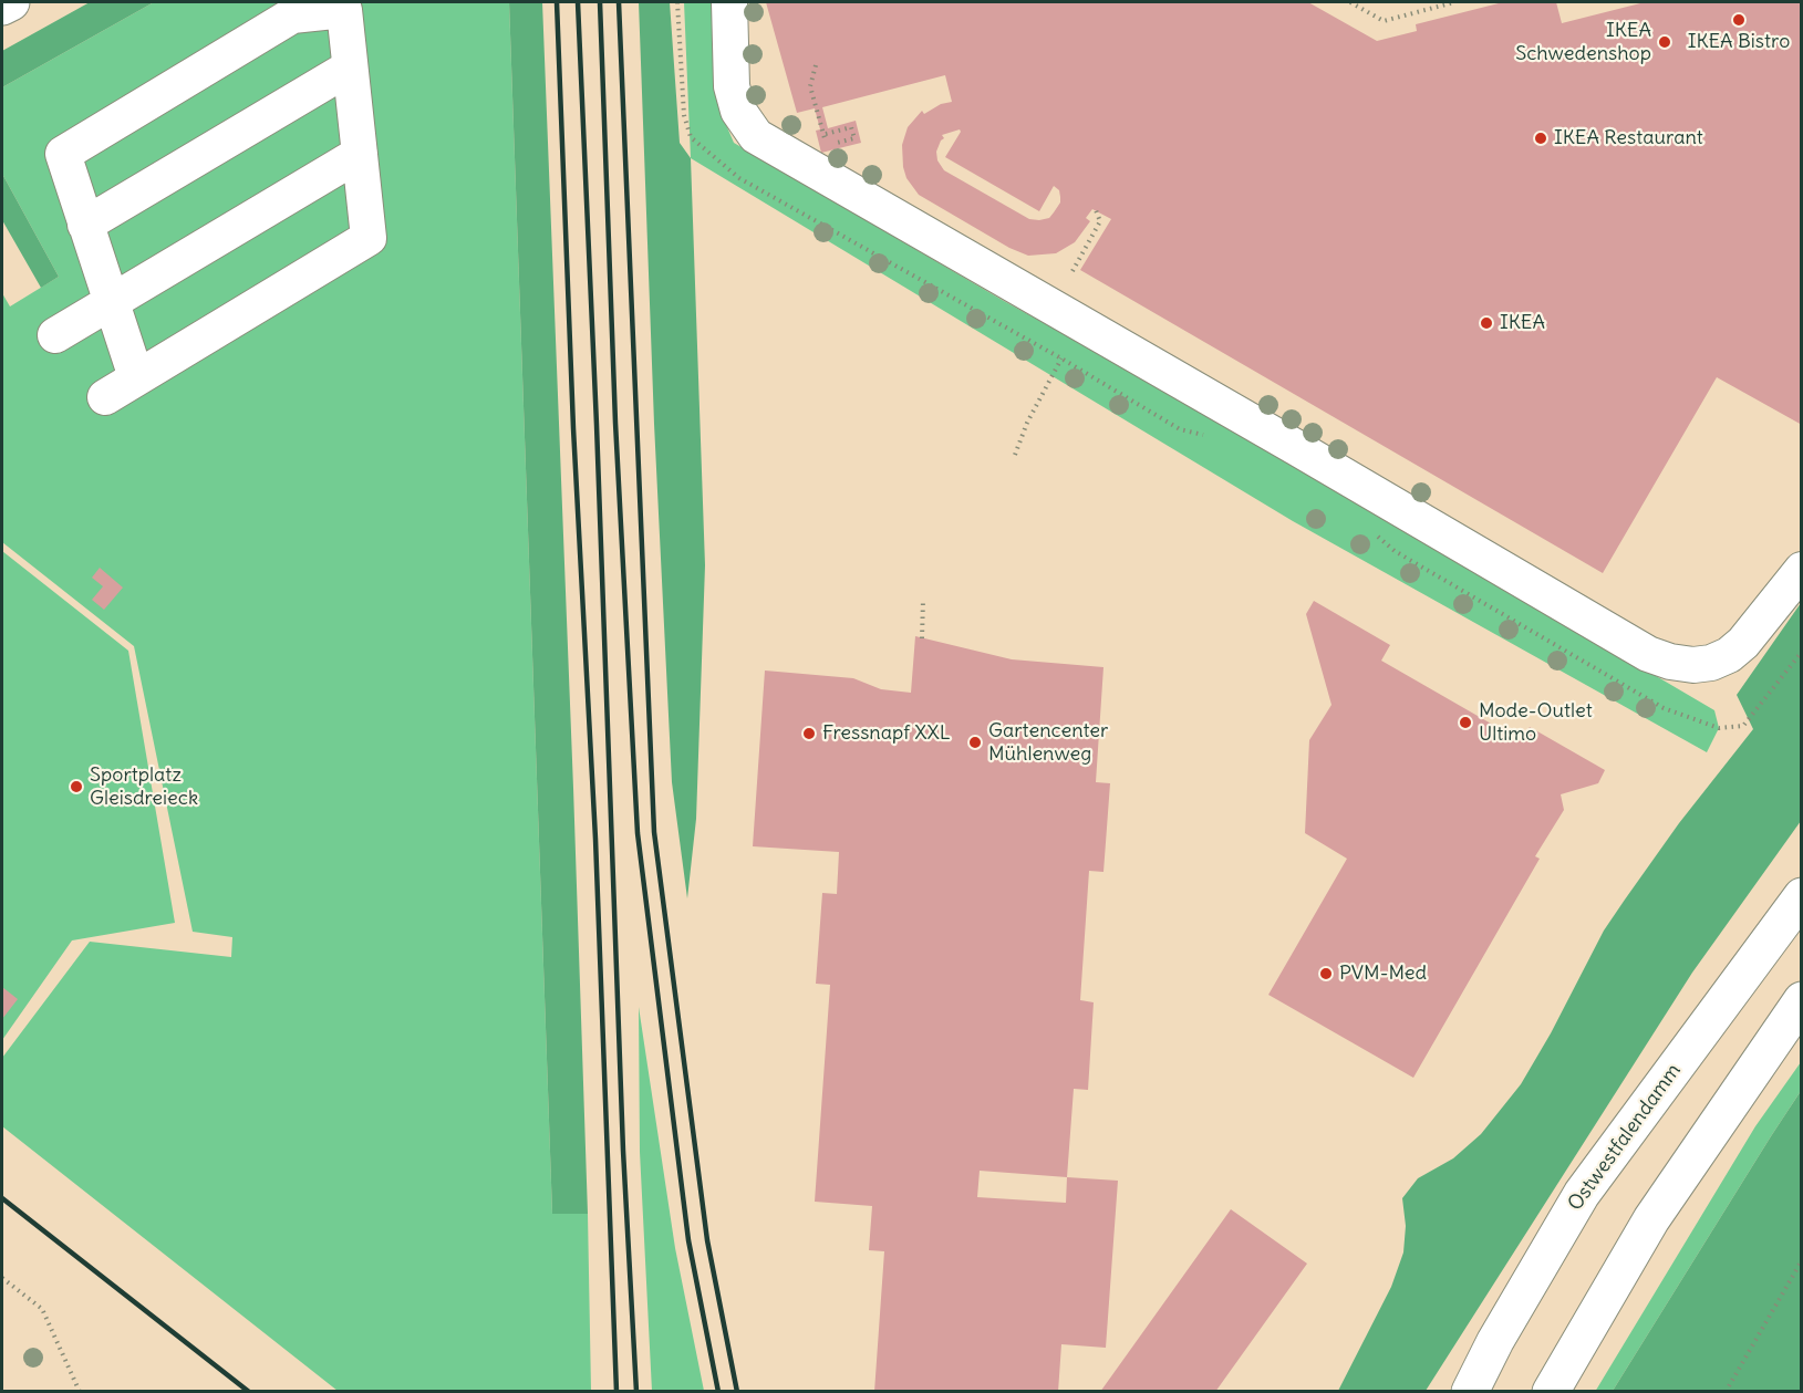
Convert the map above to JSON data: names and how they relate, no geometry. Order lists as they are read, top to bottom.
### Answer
{
  "streets": {
    "main road": ["Ostwestfalendamm"]
  },
  "places": [
    "IKEA Bistro",
    "IKEA Schwedenshop",
    "IKEA Restaurant",
    "IKEA",
    "Mode-Outlet Ultimo",
    "Fressnapf XXL",
    "Gartencenter Mühlenweg",
    "Sportplatz Gleisdreieck",
    "PVM-Med"
  ]
}
